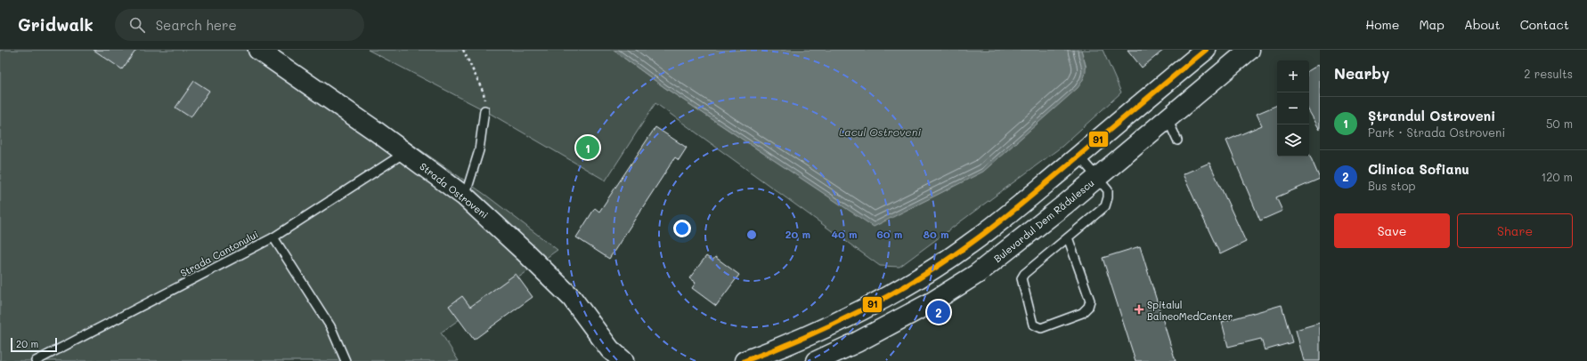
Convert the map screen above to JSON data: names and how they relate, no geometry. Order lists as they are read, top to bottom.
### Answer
{
  "streets": {
    "main road": ["Strada Ostroveni", "Bulevardul Dem Rădulescu"],
    "lane": ["Strada Cantonului"]
  },
  "crossings": [
    ["Strada Ostroveni", "Strada Cantonului"]
  ],
  "water": ["Lacul Ostroveni"],
  "places": {
    "health": ["Spitalul BalneoMedCenter"]
  },
  "lines": ["transit line 91"],
  "scale_bar": "20 m",
  "page": {
    "header": "Gridwalk",
    "search": "Search here",
    "nav": [
      "Home",
      "Map",
      "About",
      "Contact"
    ],
    "heading": ["Nearby", "2 results"],
    "map_buttons": ["+", "−"],
    "list": [
      {
        "mark": "1",
        "name": "Ștrandul Ostroveni",
        "note": "Park · Strada Ostroveni",
        "value": "50 m"
      },
      {
        "mark": "2",
        "name": "Clinica Sofianu",
        "note": "Bus stop",
        "value": "120 m"
      }
    ],
    "pins": ["1", "2"],
    "buttons": ["Save", "Share"],
    "scale": "20 m"
  },
  "rings": [
    "20 m",
    "40 m",
    "60 m",
    "80 m"
  ]
}
